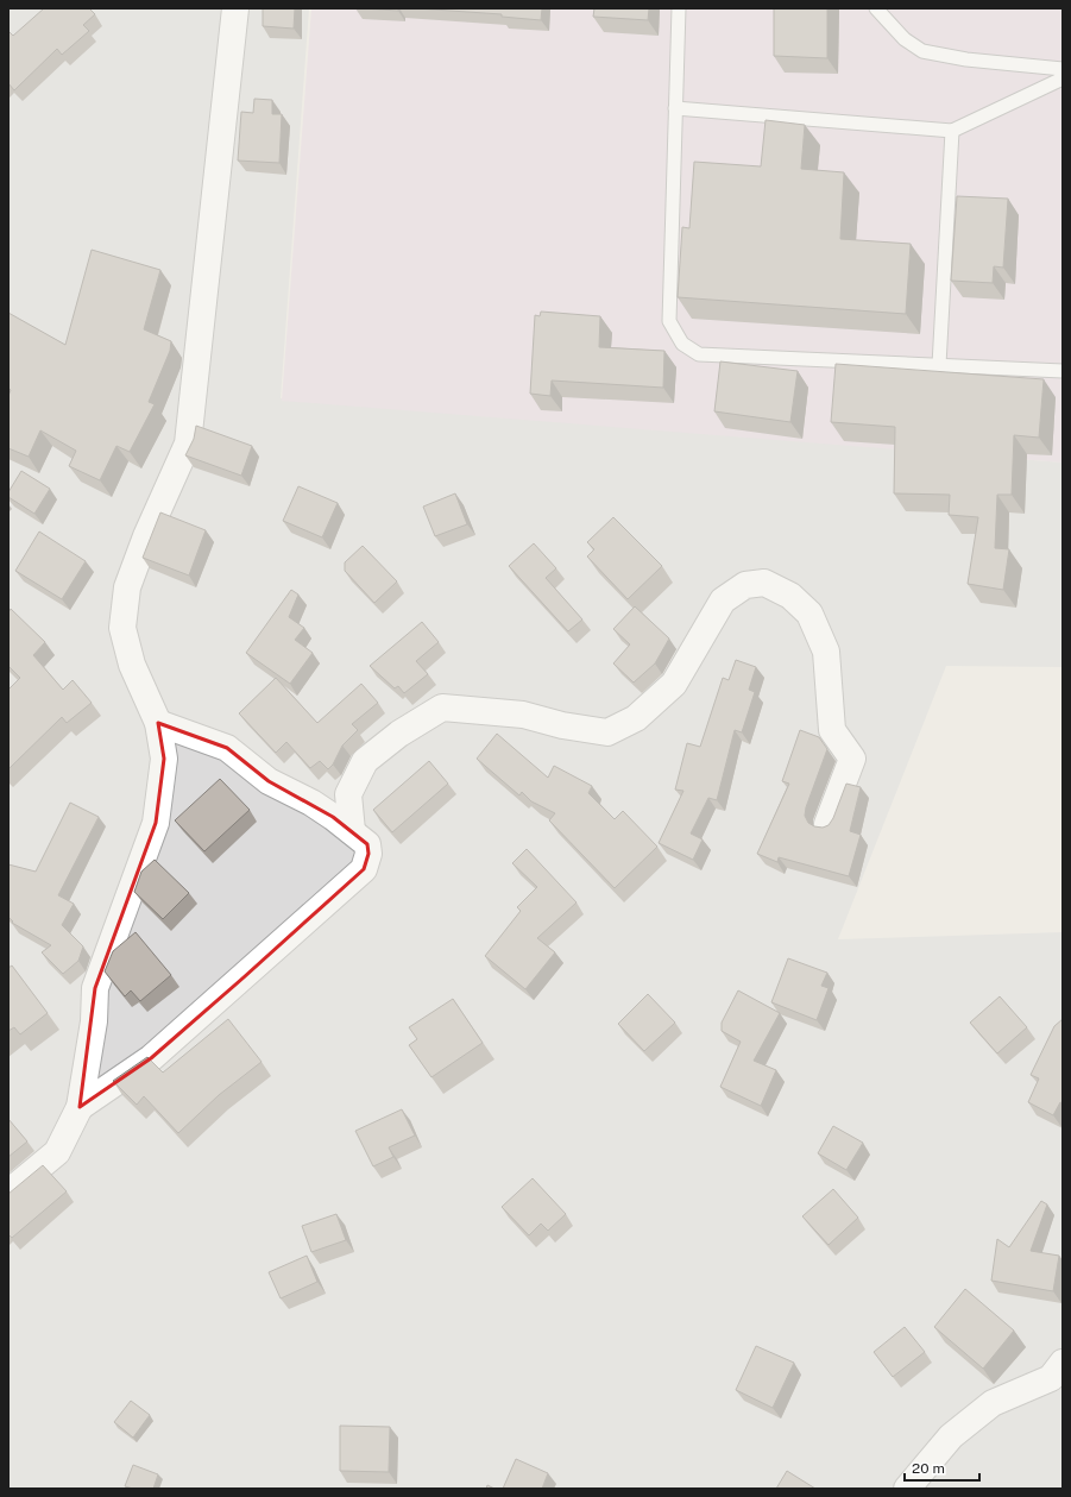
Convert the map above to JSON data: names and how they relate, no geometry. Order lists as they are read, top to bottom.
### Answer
{
  "scale_bar": "20 m"
}
